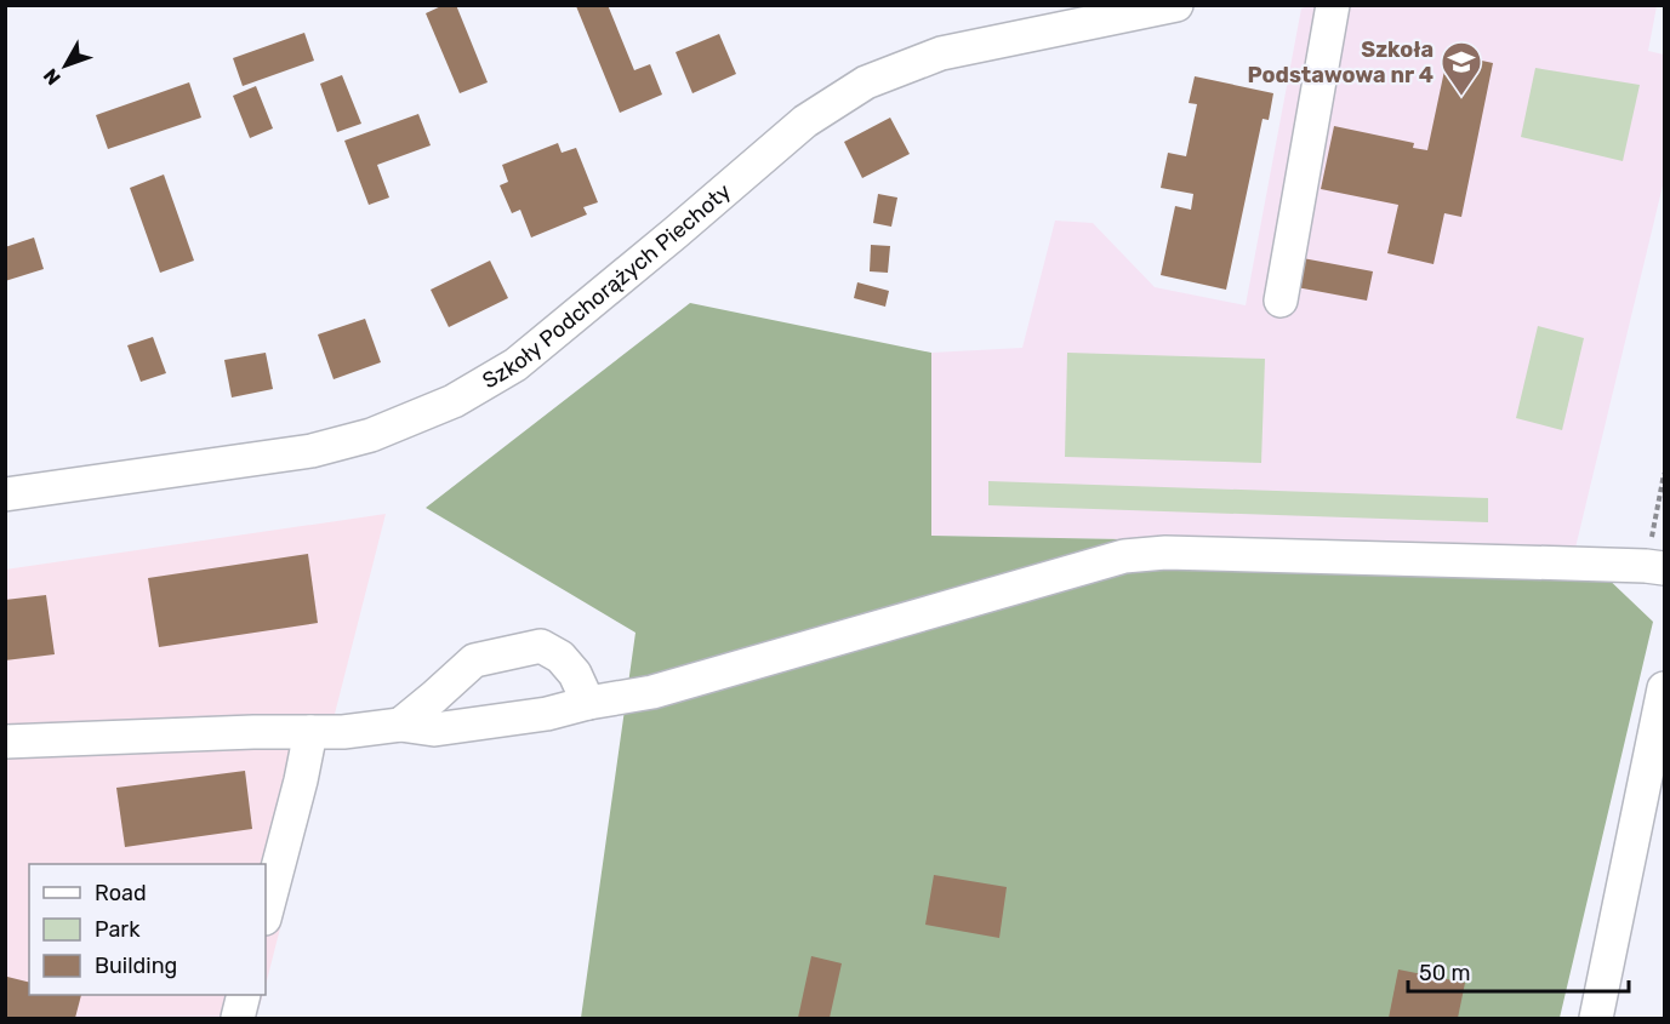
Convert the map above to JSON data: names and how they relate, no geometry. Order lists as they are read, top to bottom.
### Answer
{
  "streets": {
    "street": ["Szkoły Podchorążych Piechoty"]
  },
  "places": {
    "school or university": ["Szkoła Podstawowa nr 4"]
  },
  "legend": ["Road", "Park", "Building"],
  "scale_bar": "50 m",
  "north": "bottom left"
}
